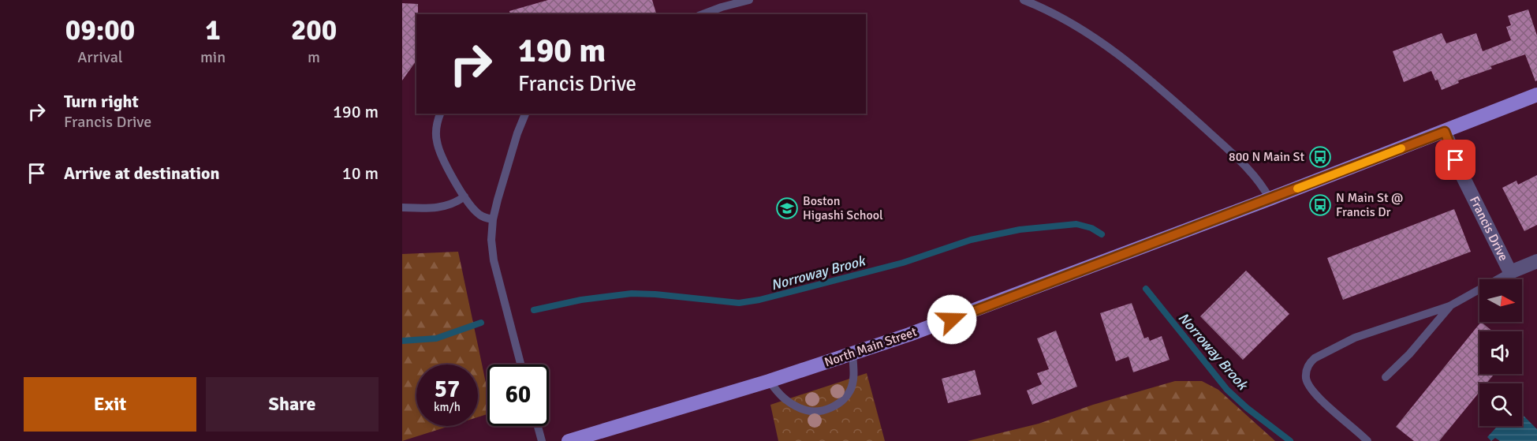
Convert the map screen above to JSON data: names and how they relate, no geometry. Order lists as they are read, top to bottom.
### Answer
{
  "streets": {
    "main road": ["North Main Street"],
    "street": ["Francis Drive"]
  },
  "crossings": [
    ["Francis Drive", "North Main Street"]
  ],
  "water": ["Norroway Brook"],
  "places": {
    "bus stop": ["800 N Main St", "N Main St @ Francis Dr"],
    "school or university": ["Boston Higashi School"]
  },
  "north": "right",
  "page": {
    "eta": [
      "09:00",
      "Arrival",
      "1",
      "min",
      "200",
      "m"
    ],
    "turn": ["190 m", "Francis Drive"],
    "list": [
      {
        "name": "Turn right",
        "note": "Francis Drive",
        "value": "190 m"
      },
      {
        "name": "Arrive at destination",
        "value": "10 m"
      }
    ],
    "speed": "57 km/h",
    "limit": "60",
    "buttons": ["Exit", "Share"]
  }
}
